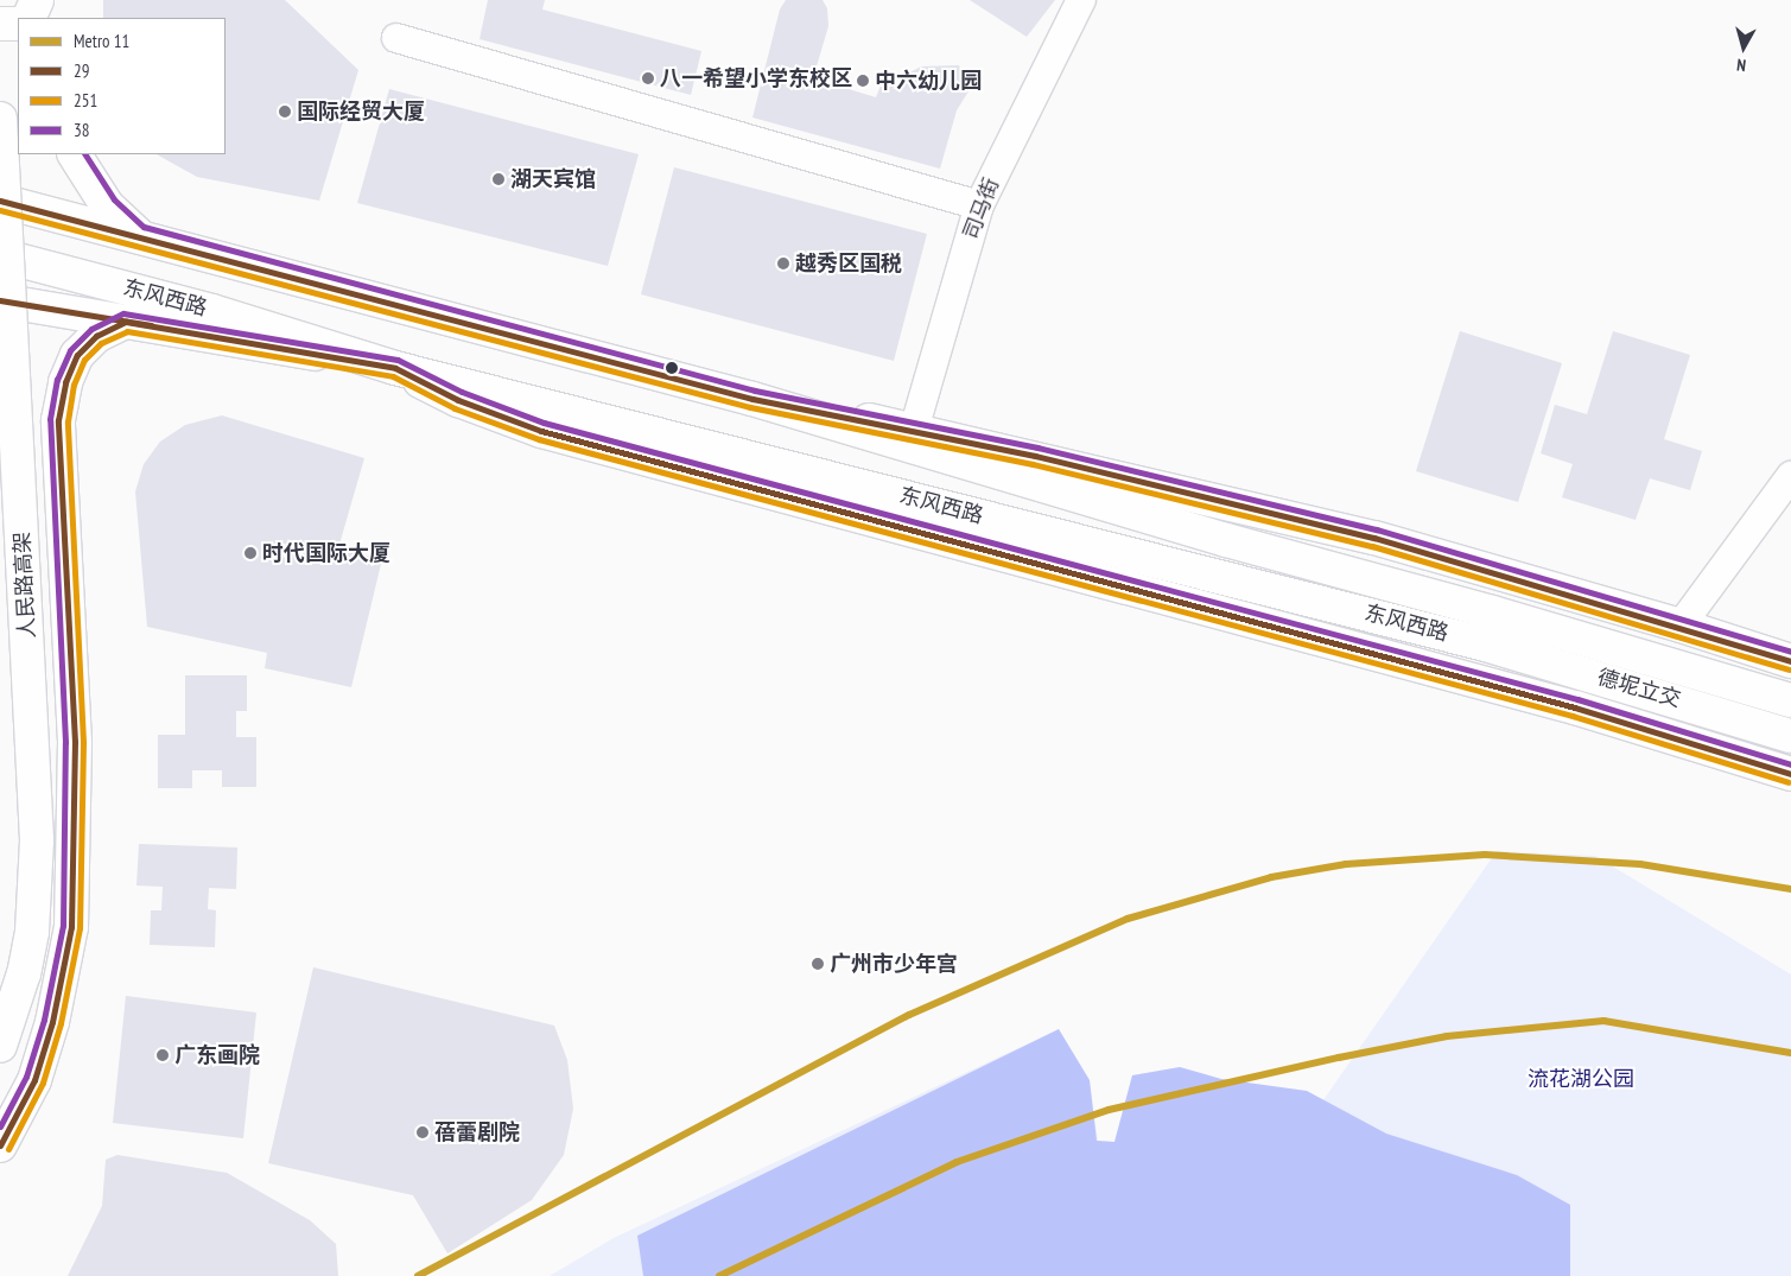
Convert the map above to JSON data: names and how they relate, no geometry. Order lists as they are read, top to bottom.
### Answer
{
  "streets": {
    "main road": ["东风西路", "人民路高架", "德坭立交"],
    "street": ["司马街"]
  },
  "crossings": [
    ["司马街", "东风西路"],
    ["东风西路", "德坭立交"]
  ],
  "parks": ["流花湖公园"],
  "places": [
    "八一希望小学东校区",
    "中六幼儿园",
    "国际经贸大厦",
    "湖天宾馆",
    "越秀区国税",
    "时代国际大厦",
    "广州市少年宫",
    "广东画院",
    "蓓蕾剧院"
  ],
  "lines": [
    "transit line 38",
    "transit line 29",
    "transit line 251",
    "metro line 11"
  ],
  "legend": [
    "Metro 11",
    "29",
    "251",
    "38"
  ],
  "north": "bottom"
}
